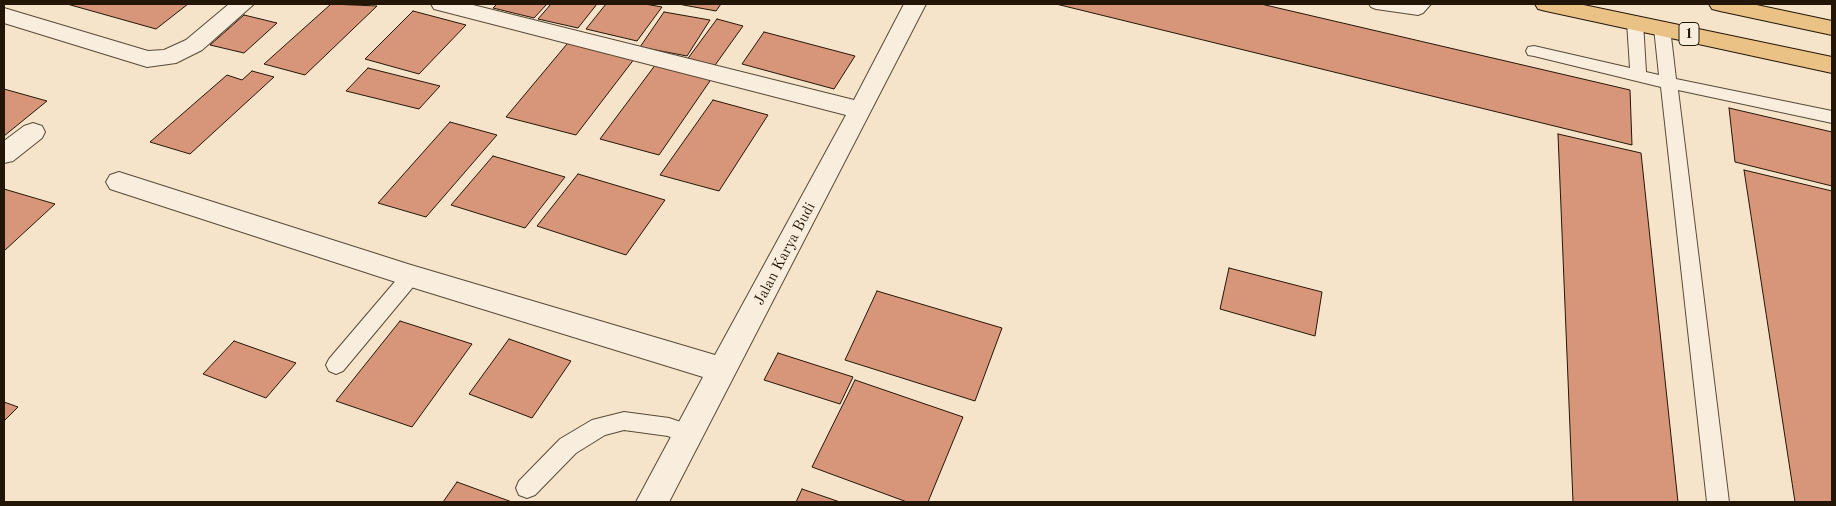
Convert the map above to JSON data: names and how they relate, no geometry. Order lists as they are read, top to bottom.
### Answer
{
  "streets": {
    "highway": ["1"],
    "street": ["Jalan Karya Budi"]
  }
}
